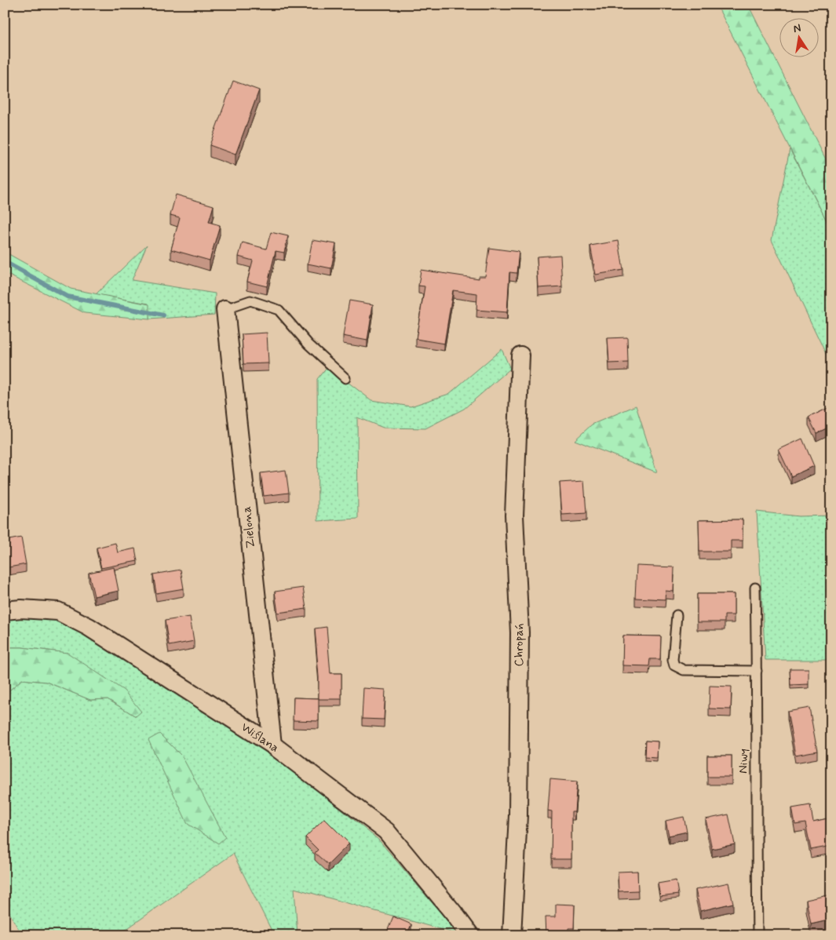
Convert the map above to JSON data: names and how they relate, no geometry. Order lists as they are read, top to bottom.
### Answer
{
  "streets": {
    "street": ["Zielona", "Chropań", "Wiślana"],
    "lane": ["Niwy"]
  },
  "crossings": [
    ["Zielona", "Wiślana"]
  ],
  "north": "top"
}
